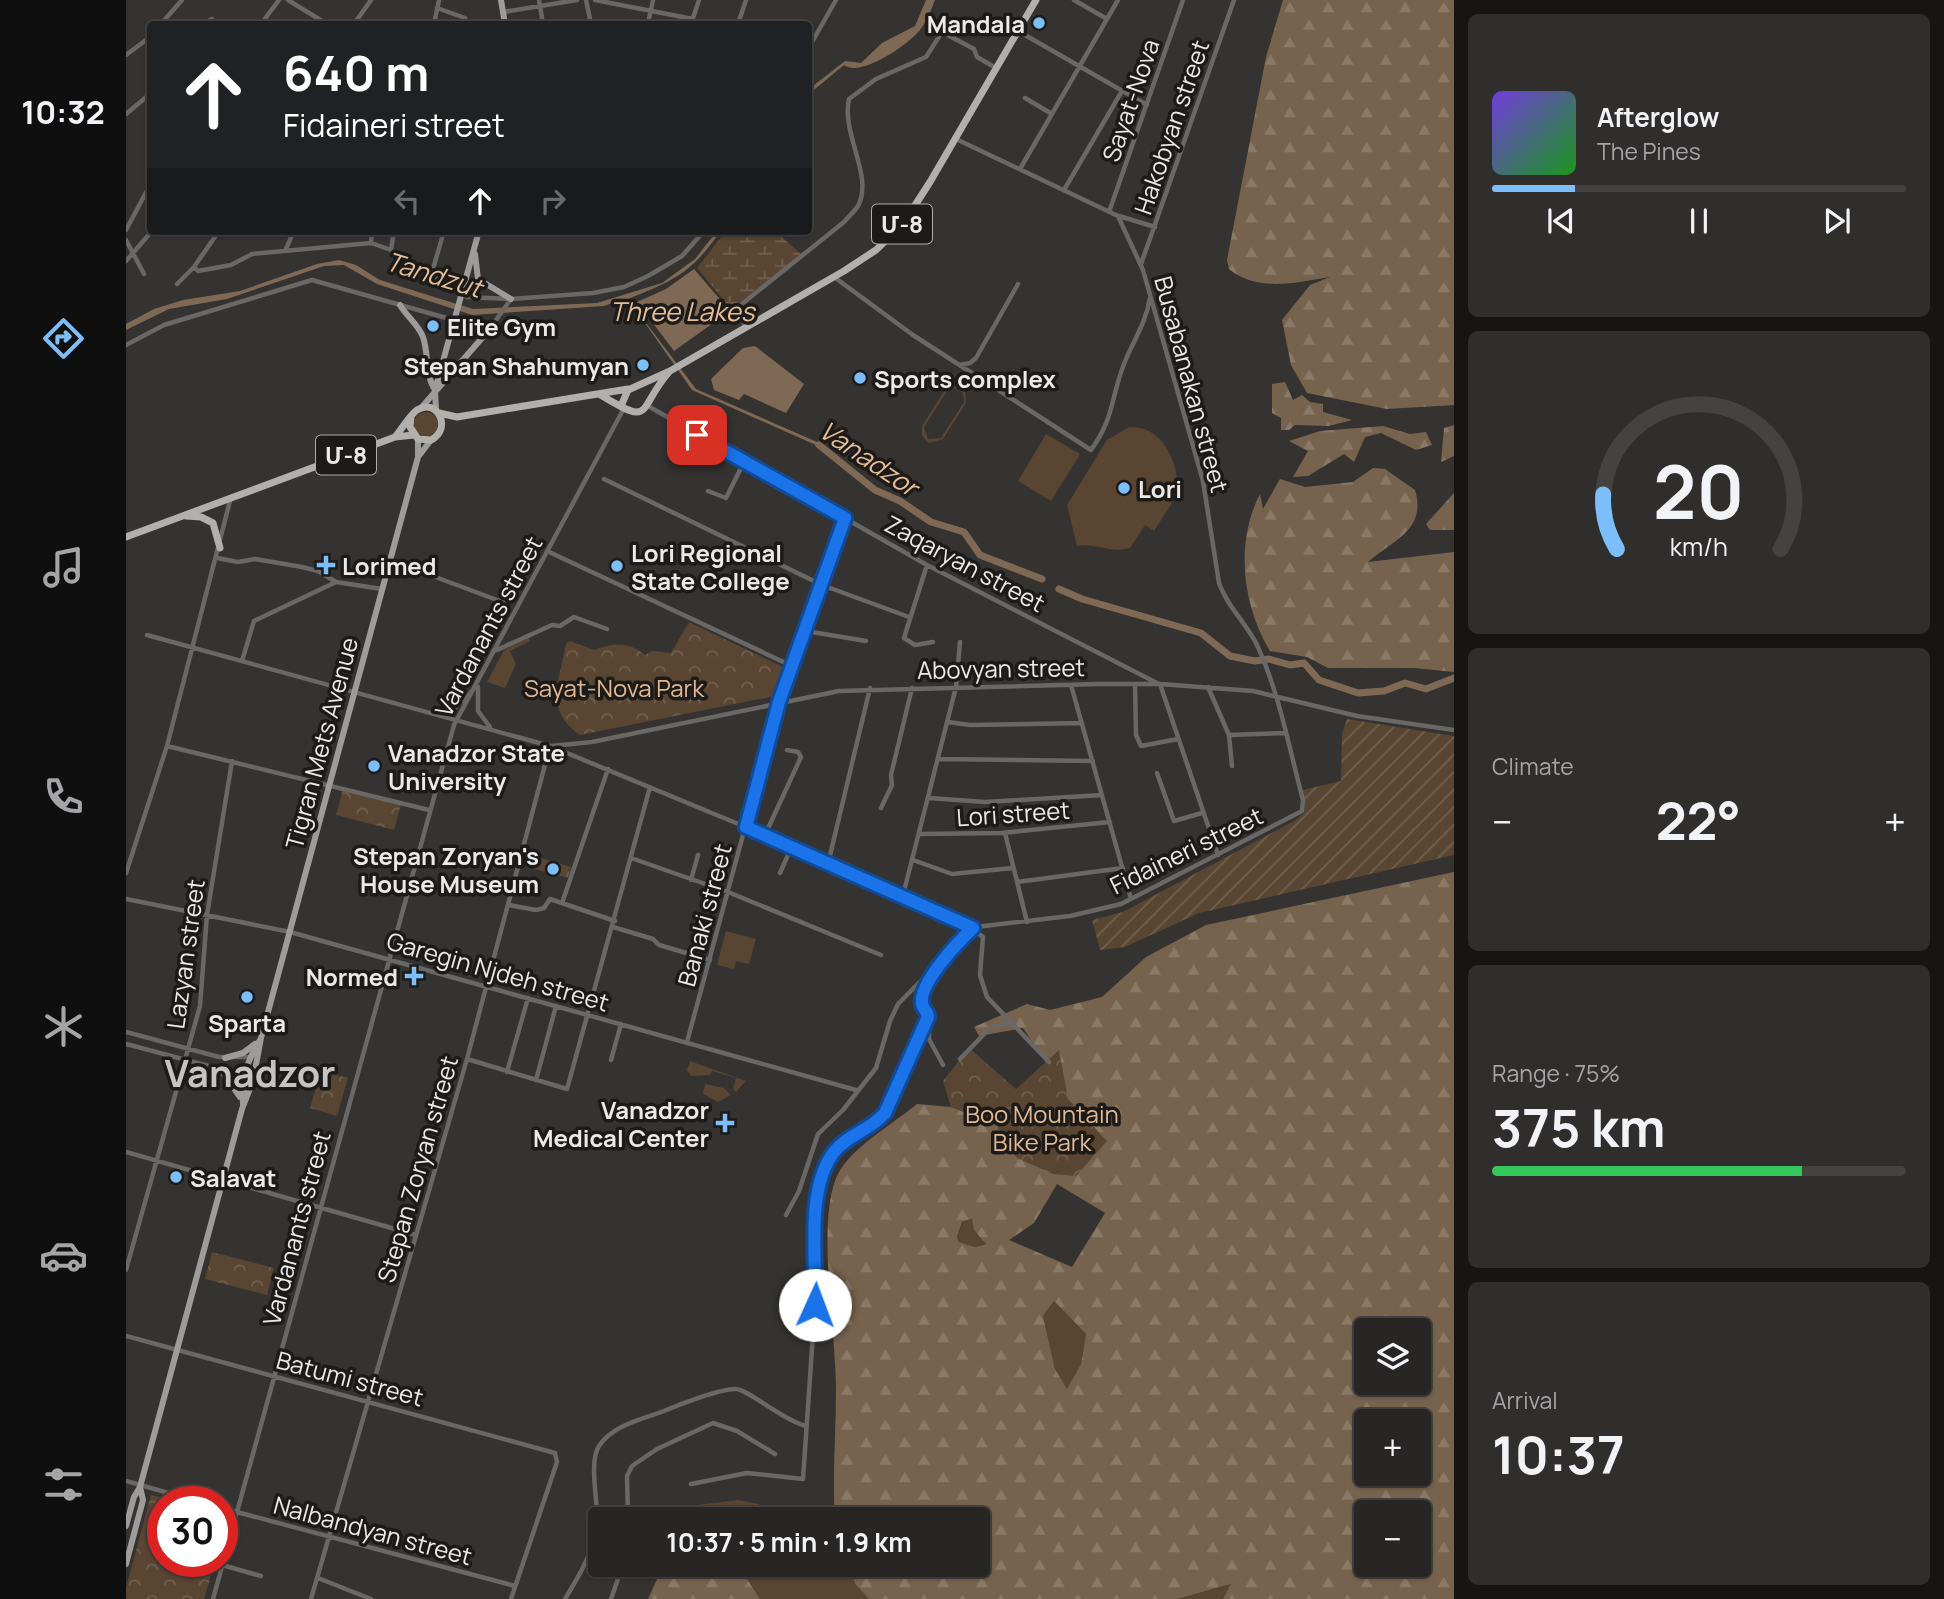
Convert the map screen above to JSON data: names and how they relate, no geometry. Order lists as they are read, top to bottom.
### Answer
{
  "streets": {
    "highway": ["Մ-8"],
    "main road": ["Tigran Mets Avenue"],
    "street": [
      "Sayat-Nova",
      "Hakobyan street",
      "Busabanakan street",
      "Zaqaryan street",
      "Vardanants street",
      "Abovyan street",
      "Lori street",
      "Fidaineri street",
      "Banaki street",
      "Lazyan street",
      "Garegin Njdeh street",
      "Stepan Zoryan street",
      "Batumi street",
      "Nalbandyan street"
    ]
  },
  "crossings": [
    ["Hakobyan street", "Busabanakan street"],
    ["Մ-8", "Zaqaryan street"],
    ["Մ-8", "Vardanants street"],
    ["Մ-8", "Tigran Mets Avenue"],
    ["Busabanakan street", "Abovyan street"],
    ["Busabanakan street", "Fidaineri street"],
    ["Zaqaryan street", "Vardanants street"],
    ["Zaqaryan street", "Abovyan street"],
    ["Zaqaryan street", "Banaki street"],
    ["Vardanants street", "Garegin Njdeh street"],
    ["Vardanants street", "Batumi street"],
    ["Abovyan street", "Banaki street"],
    ["Abovyan street", "Stepan Zoryan street"],
    ["Tigran Mets Avenue", "Garegin Njdeh street"],
    ["Tigran Mets Avenue", "Batumi street"],
    ["Banaki street", "Garegin Njdeh street"],
    ["Lazyan street", "Garegin Njdeh street"],
    ["Garegin Njdeh street", "Stepan Zoryan street"],
    ["Stepan Zoryan street", "Batumi street"],
    ["Stepan Zoryan street", "Nalbandyan street"],
    ["Batumi street", "Nalbandyan street"]
  ],
  "districts": ["Vanadzor"],
  "water": ["Tandzut", "Three Lakes", "Vanadzor"],
  "parks": ["Sayat-Nova Park", "Boo Mountain Bike Park"],
  "places": {
    "other": [
      "Mandala",
      "Elite Gym",
      "Stepan Shahumyan",
      "Sports complex",
      "Lori",
      "Lori Regional State College",
      "Vanadzor State University",
      "Stepan Zoryan's House Museum",
      "Sparta",
      "Salavat"
    ],
    "health": ["Lorimed", "Normed", "Vanadzor Medical Center"]
  },
  "page": {
    "tabs": "10:32",
    "turn": ["640 m", "Fidaineri street"],
    "song": ["Afterglow", "The Pines"],
    "tile": [
      "Climate",
      ["Range · 75%", "375 km"],
      ["Arrival", "10:37"]
    ],
    "heat": ["−", "22°", "+"],
    "map_buttons": ["+", "−"],
    "limit": "30",
    "trip": "10:37 · 5 min · 1.9 km",
    "gauge": ["20", "km/h"]
  }
}
